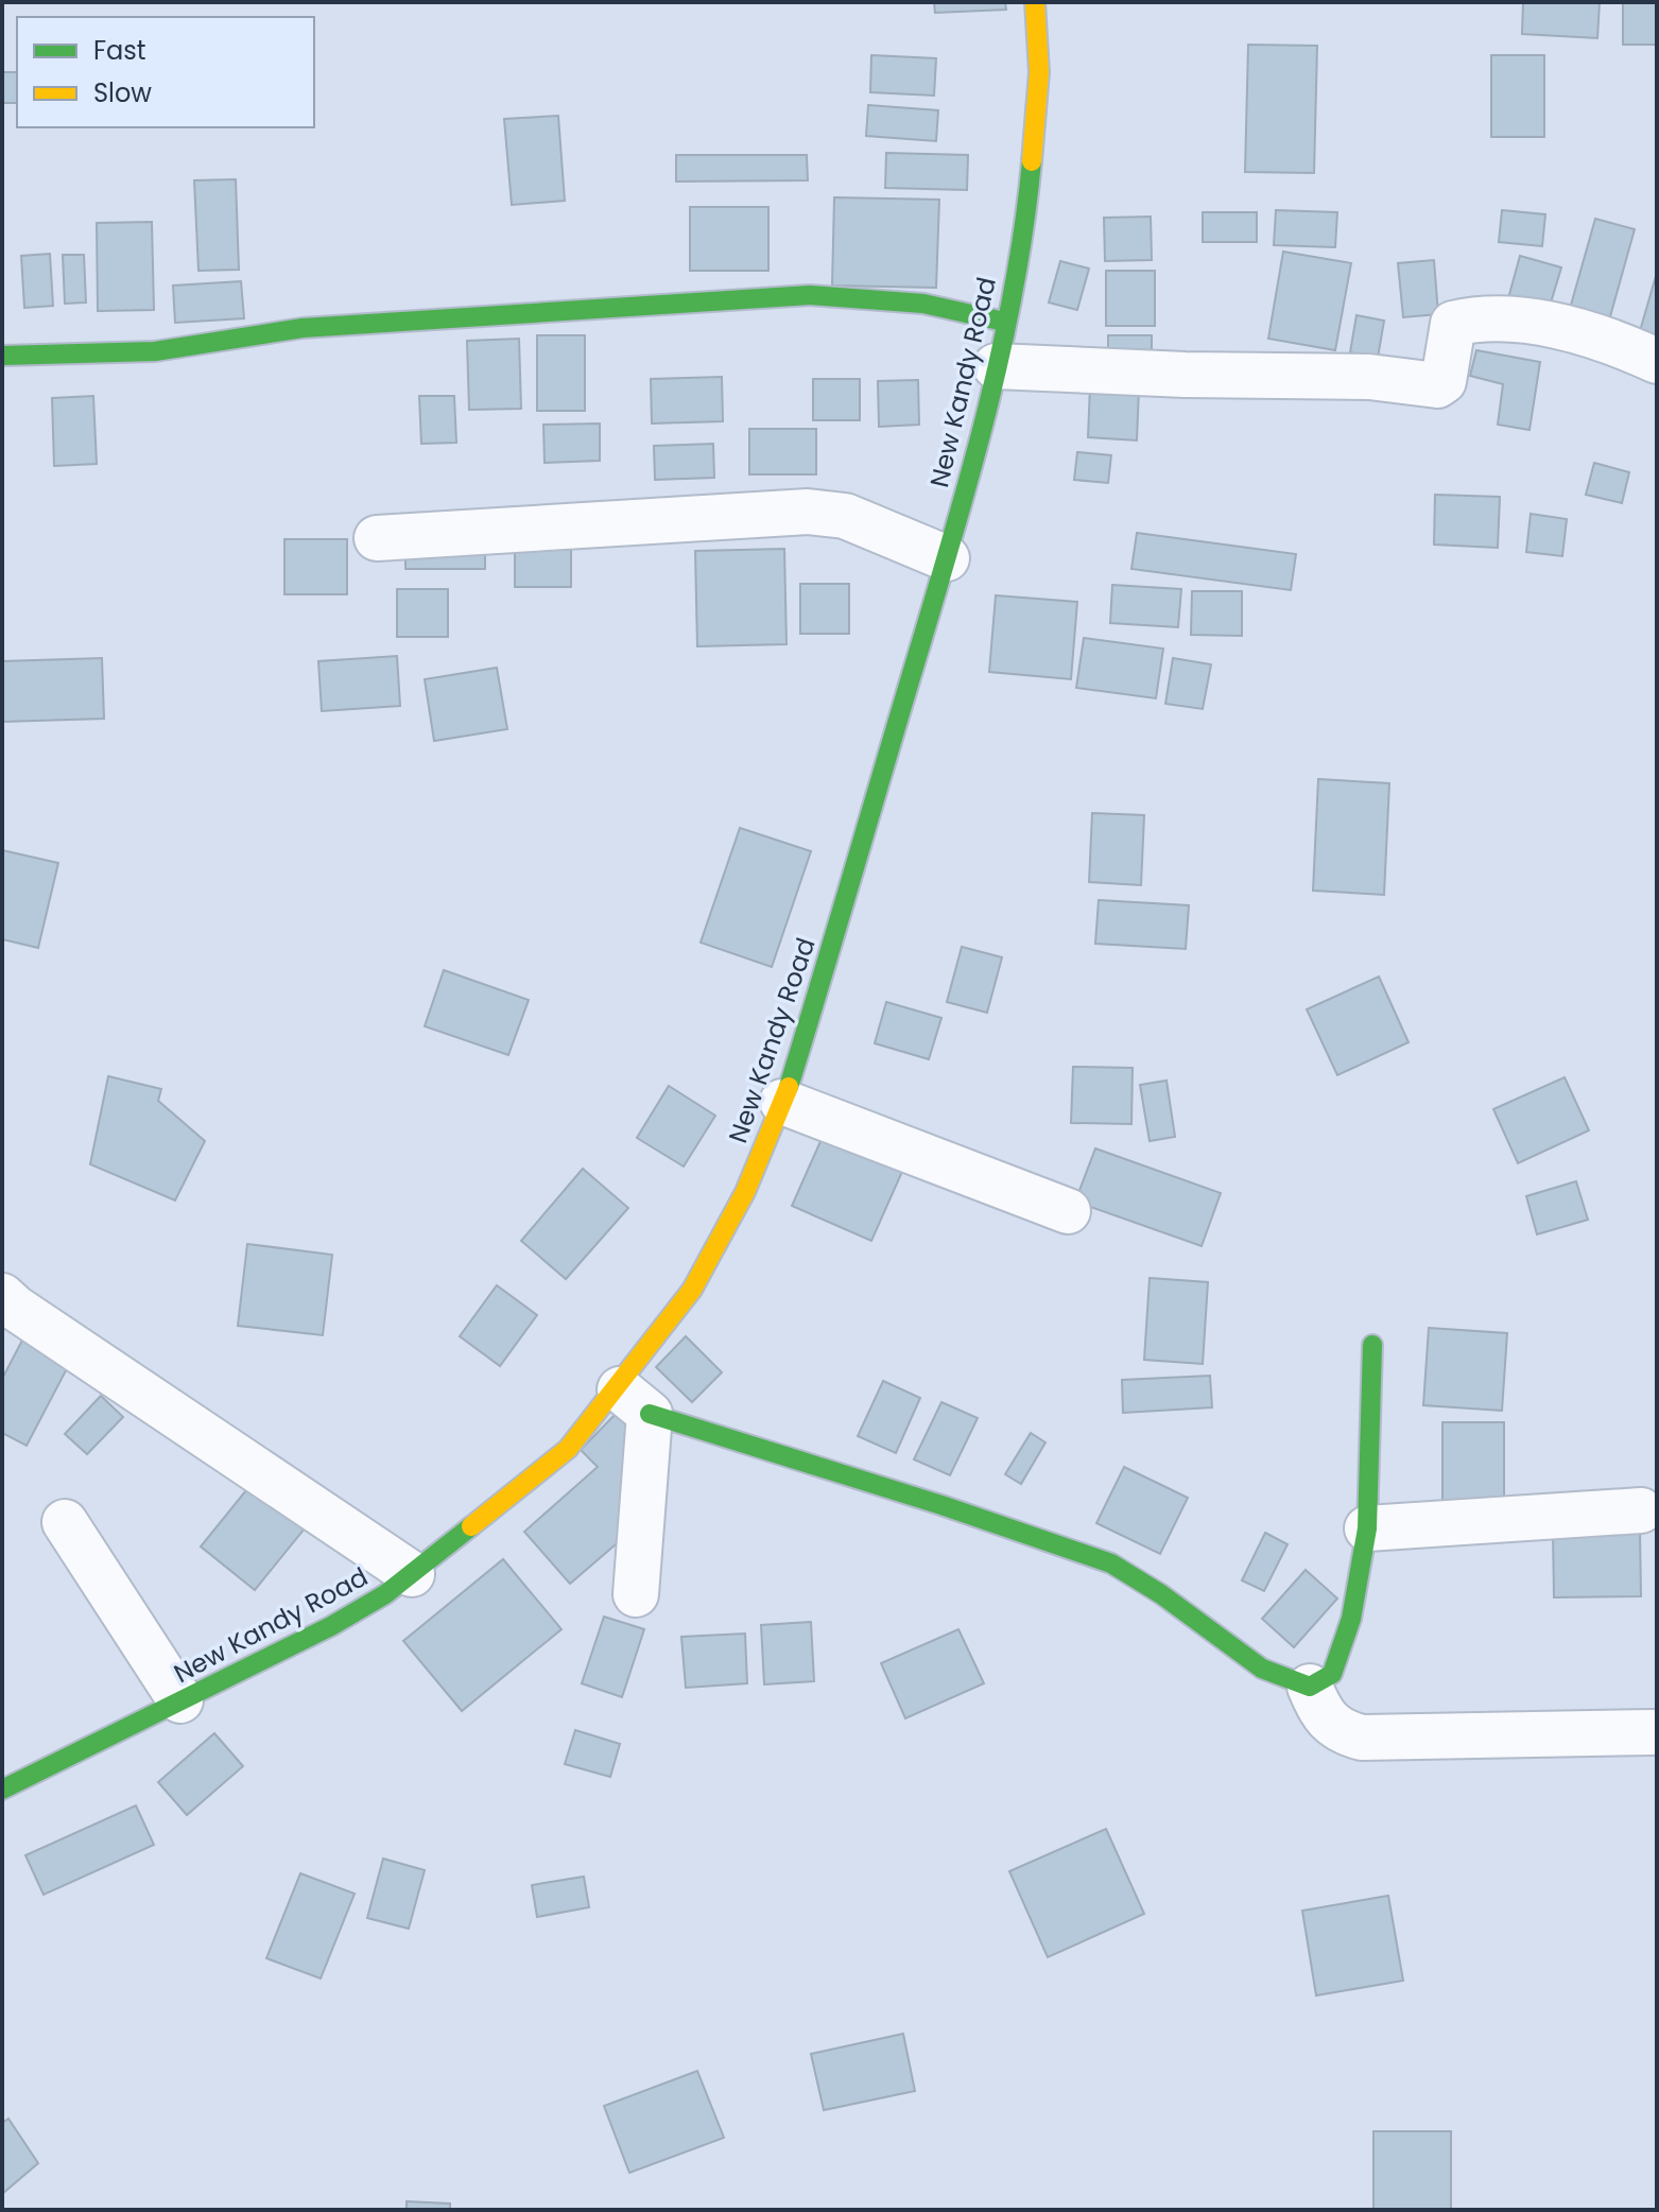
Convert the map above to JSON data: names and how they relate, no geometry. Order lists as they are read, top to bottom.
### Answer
{
  "streets": {
    "main road": ["New Kandy Road"]
  },
  "legend": ["Fast", "Slow"]
}
